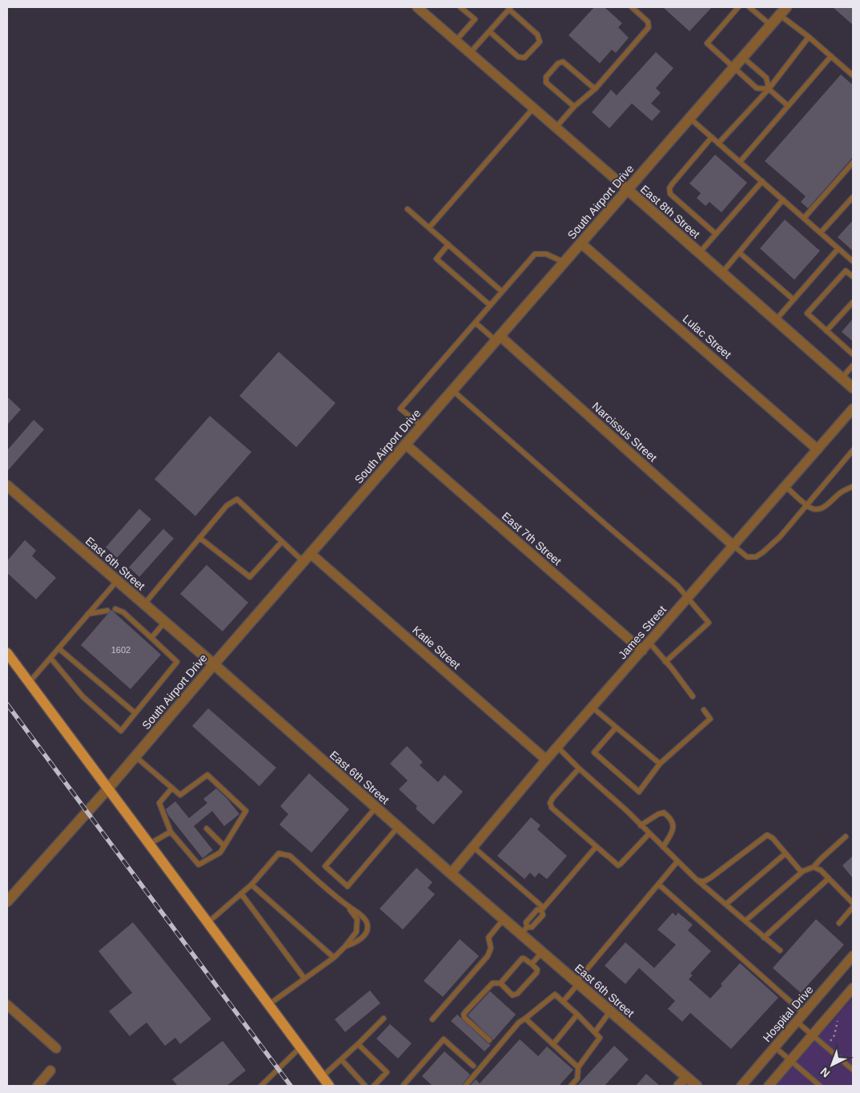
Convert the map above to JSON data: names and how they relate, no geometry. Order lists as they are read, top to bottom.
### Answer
{
  "streets": {
    "street": [
      "South Airport Drive",
      "East 8th Street",
      "Lulac Street",
      "Narcissus Street",
      "East 7th Street",
      "East 6th Street",
      "James Street",
      "Katie Street",
      "Hospital Drive"
    ]
  },
  "crossings": [
    ["South Airport Drive", "East 8th Street"],
    ["South Airport Drive", "Lulac Street"],
    ["South Airport Drive", "Narcissus Street"],
    ["South Airport Drive", "East 7th Street"],
    ["South Airport Drive", "East 6th Street"],
    ["South Airport Drive", "Katie Street"],
    ["Lulac Street", "James Street"],
    ["Narcissus Street", "James Street"],
    ["East 7th Street", "James Street"],
    ["East 6th Street", "James Street"],
    ["James Street", "Katie Street"]
  ],
  "house_numbers": ["1602"],
  "north": "bottom left"
}
